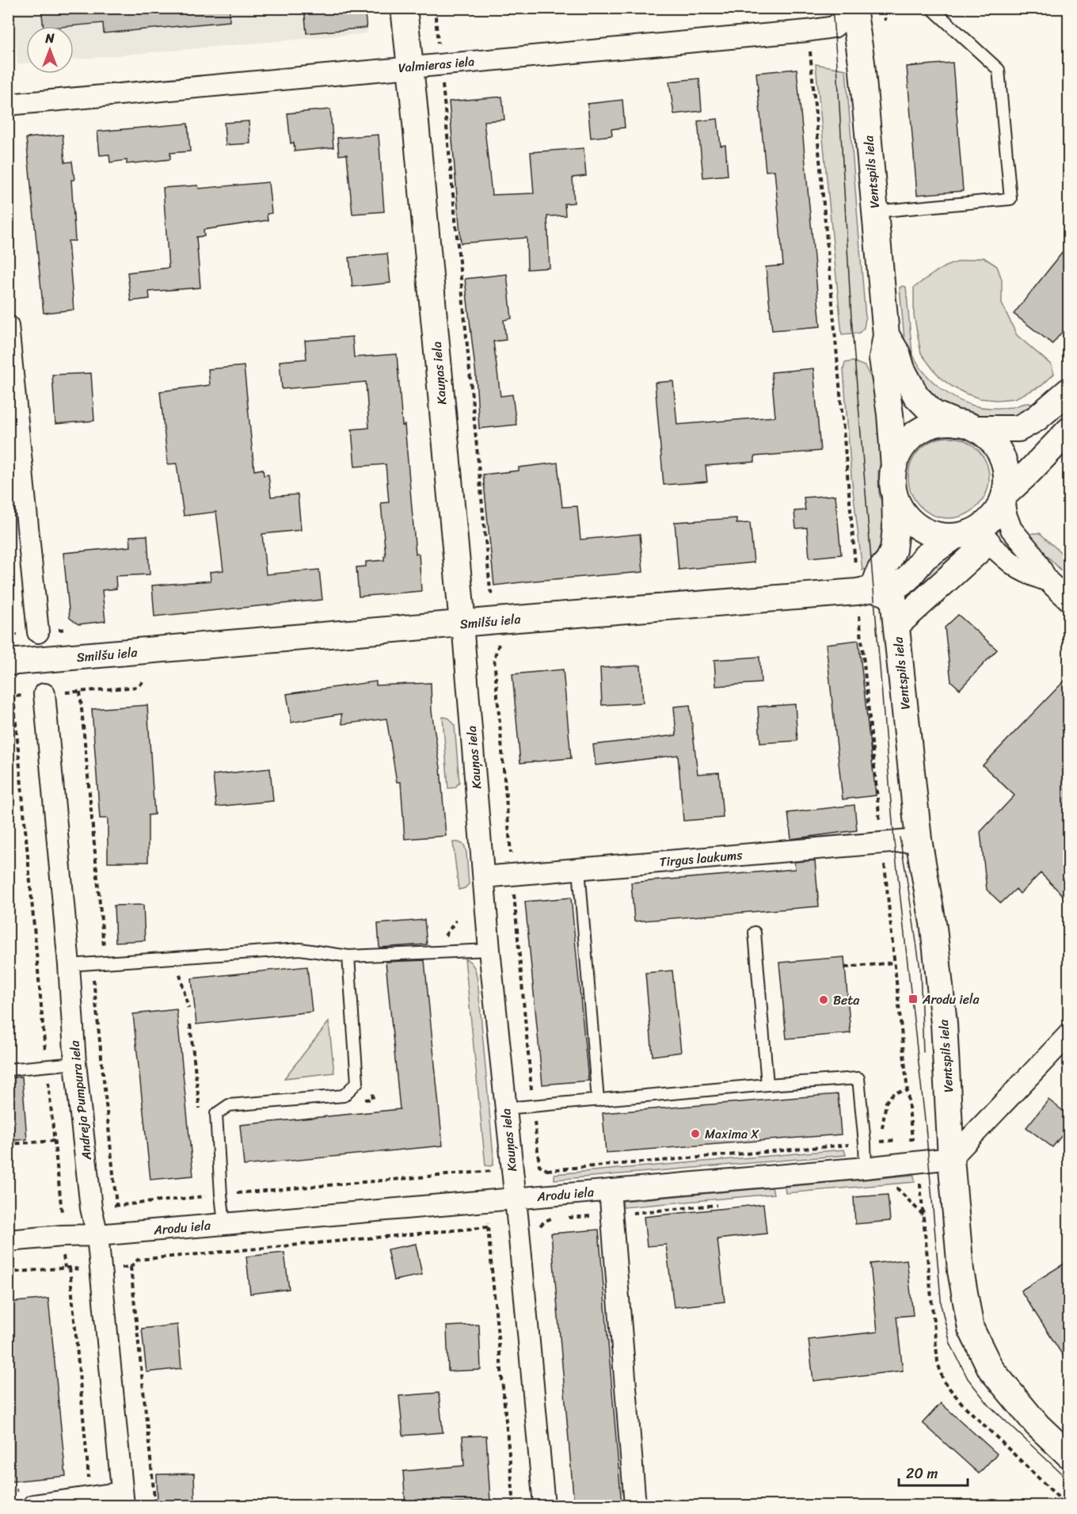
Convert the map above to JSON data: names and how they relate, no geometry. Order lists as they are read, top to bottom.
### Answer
{
  "streets": {
    "street": [
      "Valmieras iela",
      "Ventspils iela",
      "Kauņas iela",
      "Smilšu iela",
      "Tirgus laukums",
      "Andreja Pumpura iela",
      "Arodu iela"
    ]
  },
  "crossings": [
    ["Valmieras iela", "Ventspils iela"],
    ["Valmieras iela", "Kauņas iela"],
    ["Ventspils iela", "Smilšu iela"],
    ["Ventspils iela", "Tirgus laukums"],
    ["Ventspils iela", "Arodu iela"],
    ["Kauņas iela", "Smilšu iela"],
    ["Kauņas iela", "Tirgus laukums"],
    ["Kauņas iela", "Arodu iela"],
    ["Andreja Pumpura iela", "Arodu iela"]
  ],
  "places": {
    "transit": ["Arodu iela"],
    "other": ["Beta", "Maxima X"]
  },
  "scale_bar": "20 m",
  "north": "top"
}
